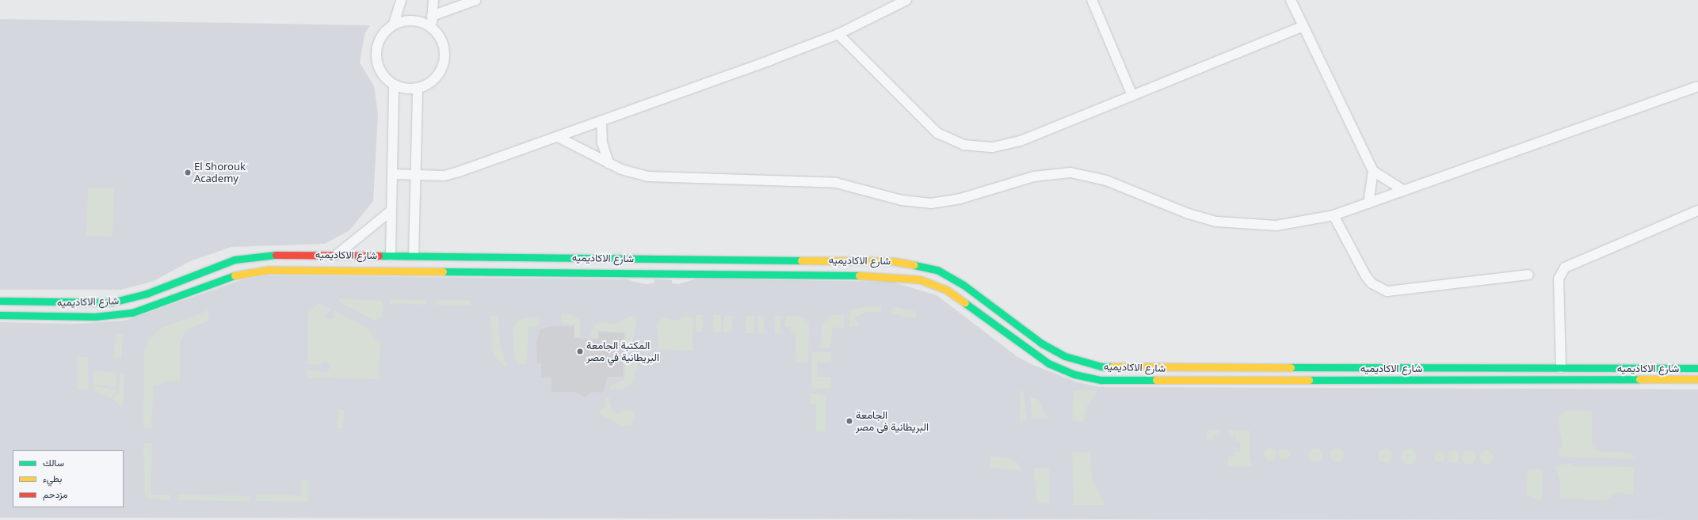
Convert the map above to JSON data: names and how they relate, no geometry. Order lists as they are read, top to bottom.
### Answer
{
  "streets": {
    "street": ["شارع الاكاديميه"]
  },
  "places": ["El Shorouk Academy", "المكتبة الجامعة البريطانية في مصر", "الجامعة البريطانية فى مصر"],
  "legend": ["سالك", "بطيء", "مزدحم"]
}
